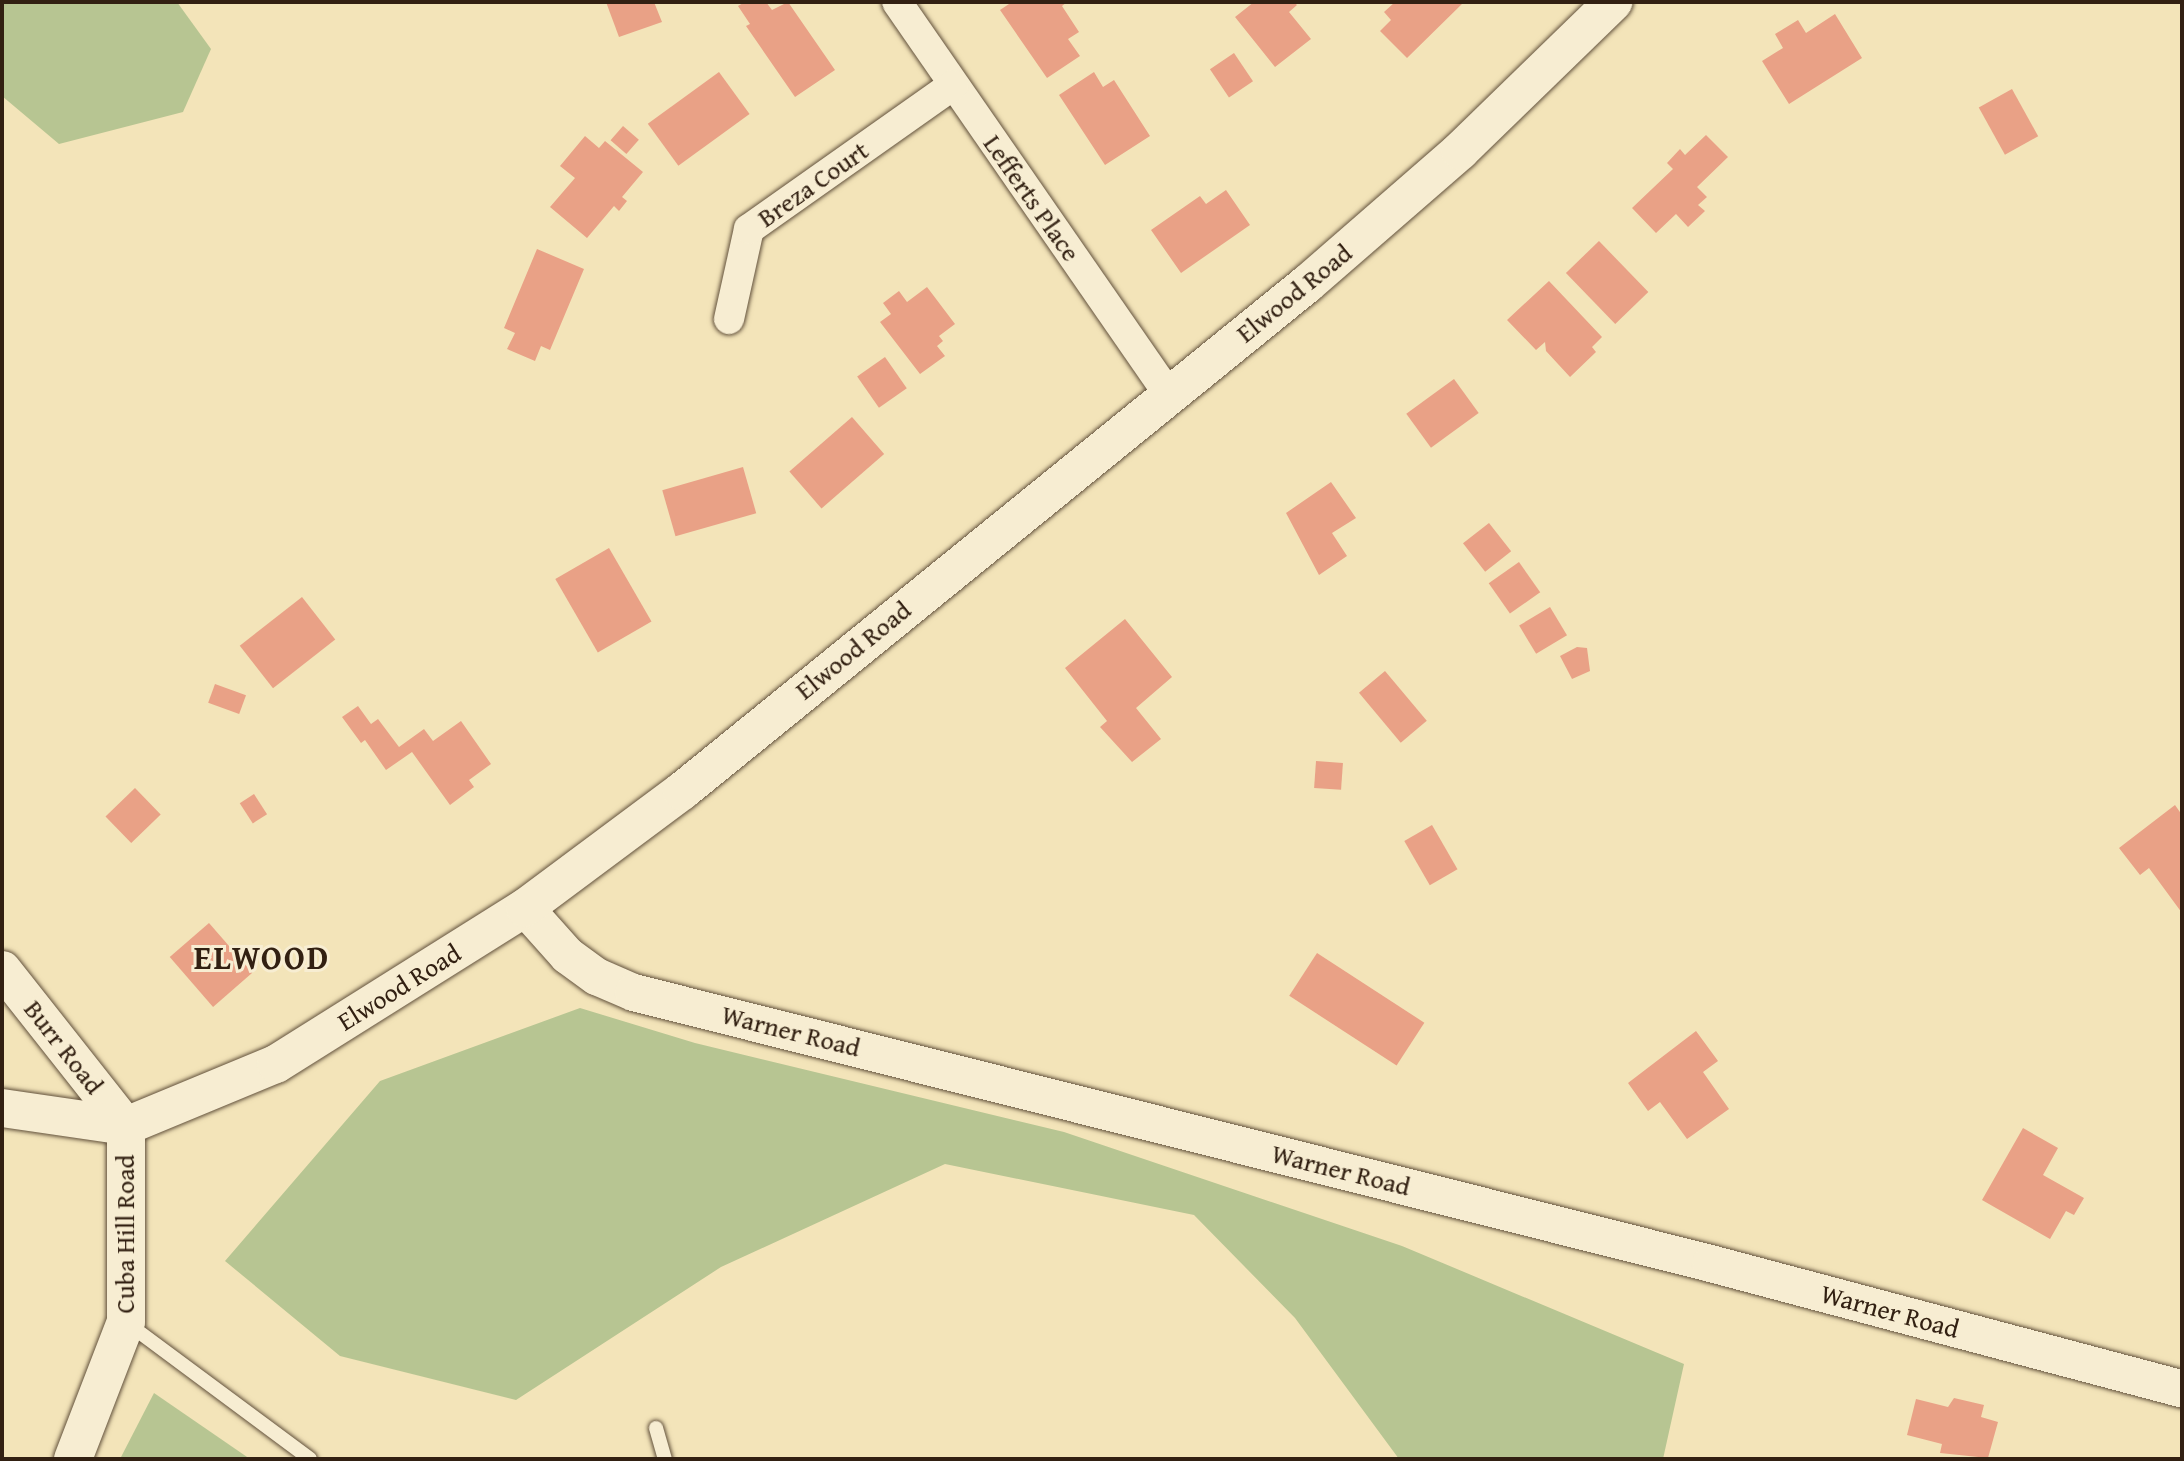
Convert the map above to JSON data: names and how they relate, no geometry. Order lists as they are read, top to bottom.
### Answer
{
  "streets": {
    "main road": ["Elwood Road", "Cuba Hill Road"],
    "street": [
      "Breza Court",
      "Lefferts Place",
      "Warner Road",
      "Burr Road"
    ]
  },
  "crossings": [
    ["Breza Court", "Lefferts Place"],
    ["Lefferts Place", "Elwood Road"],
    ["Elwood Road", "Warner Road"],
    ["Elwood Road", "Burr Road"],
    ["Elwood Road", "Cuba Hill Road"],
    ["Burr Road", "Cuba Hill Road"]
  ],
  "districts": ["ELWOOD"]
}
